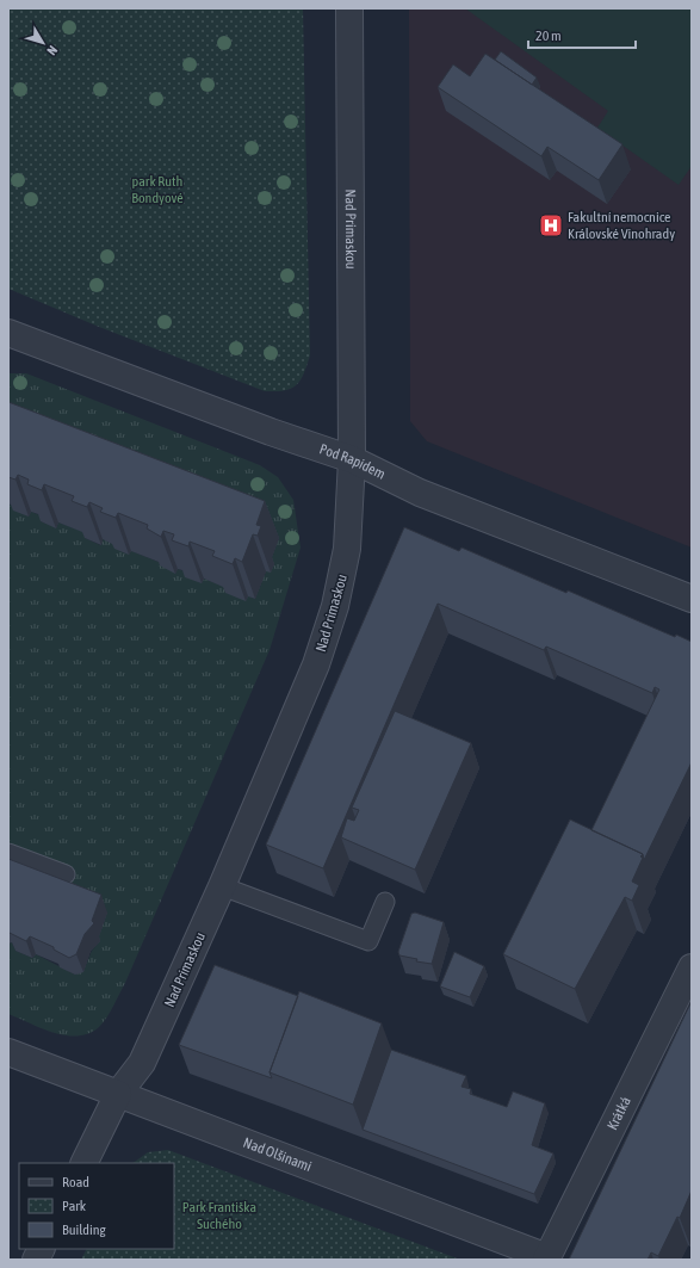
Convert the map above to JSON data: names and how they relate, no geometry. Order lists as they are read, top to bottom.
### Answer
{
  "streets": {
    "street": [
      "Nad Primaskou",
      "Pod Rapidem",
      "Krátká",
      "Nad Olšinami"
    ]
  },
  "crossings": [
    ["Nad Primaskou", "Pod Rapidem"],
    ["Nad Primaskou", "Nad Olšinami"],
    ["Krátká", "Nad Olšinami"]
  ],
  "parks": ["park Ruth Bondyové", "Park Františka Suchého"],
  "places": {
    "hospital": ["Fakultní nemocnice Královské Vinohrady"]
  },
  "legend": ["Road", "Park", "Building"],
  "scale_bar": "20 m",
  "north": "bottom right"
}
